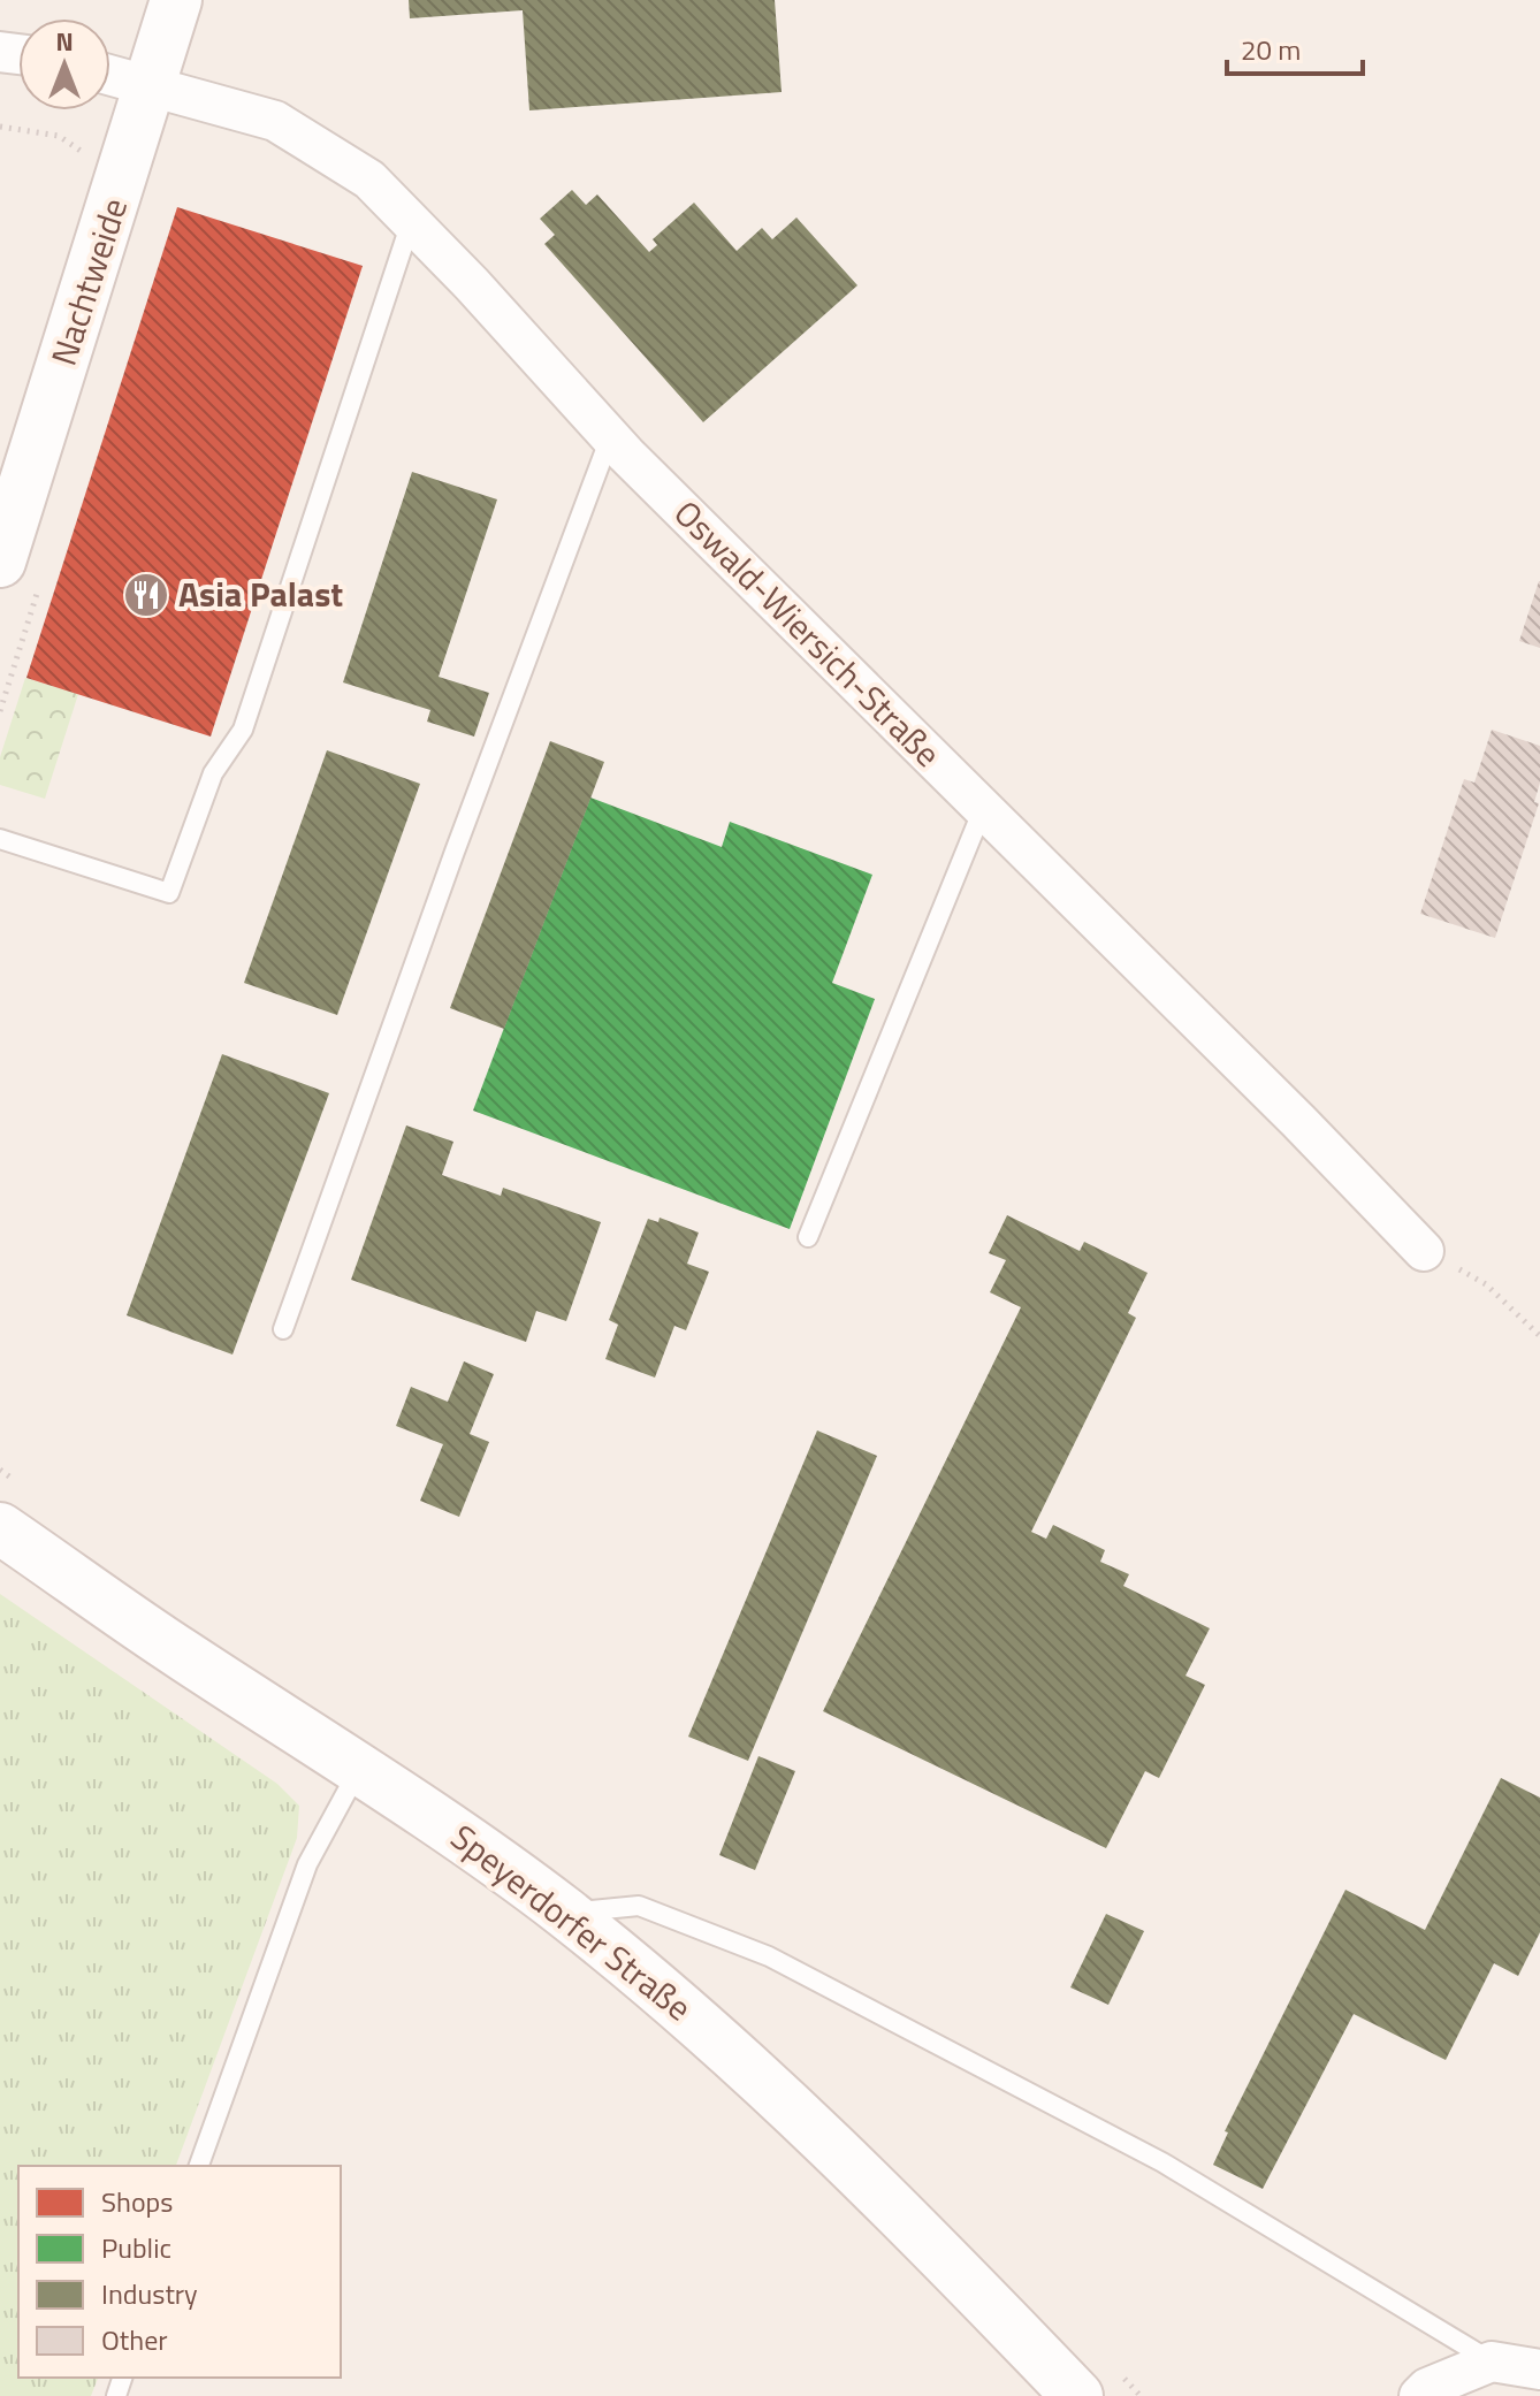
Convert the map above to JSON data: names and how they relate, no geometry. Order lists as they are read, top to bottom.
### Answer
{
  "streets": {
    "street": ["Nachtweide", "Oswald-Wiersich-Straße", "Speyerdorfer Straße"]
  },
  "crossings": [
    ["Nachtweide", "Oswald-Wiersich-Straße"]
  ],
  "places": {
    "restaurant": ["Asia Palast"]
  },
  "legend": [
    "Shops",
    "Public",
    "Industry",
    "Other"
  ],
  "scale_bar": "20 m",
  "north": "top"
}
